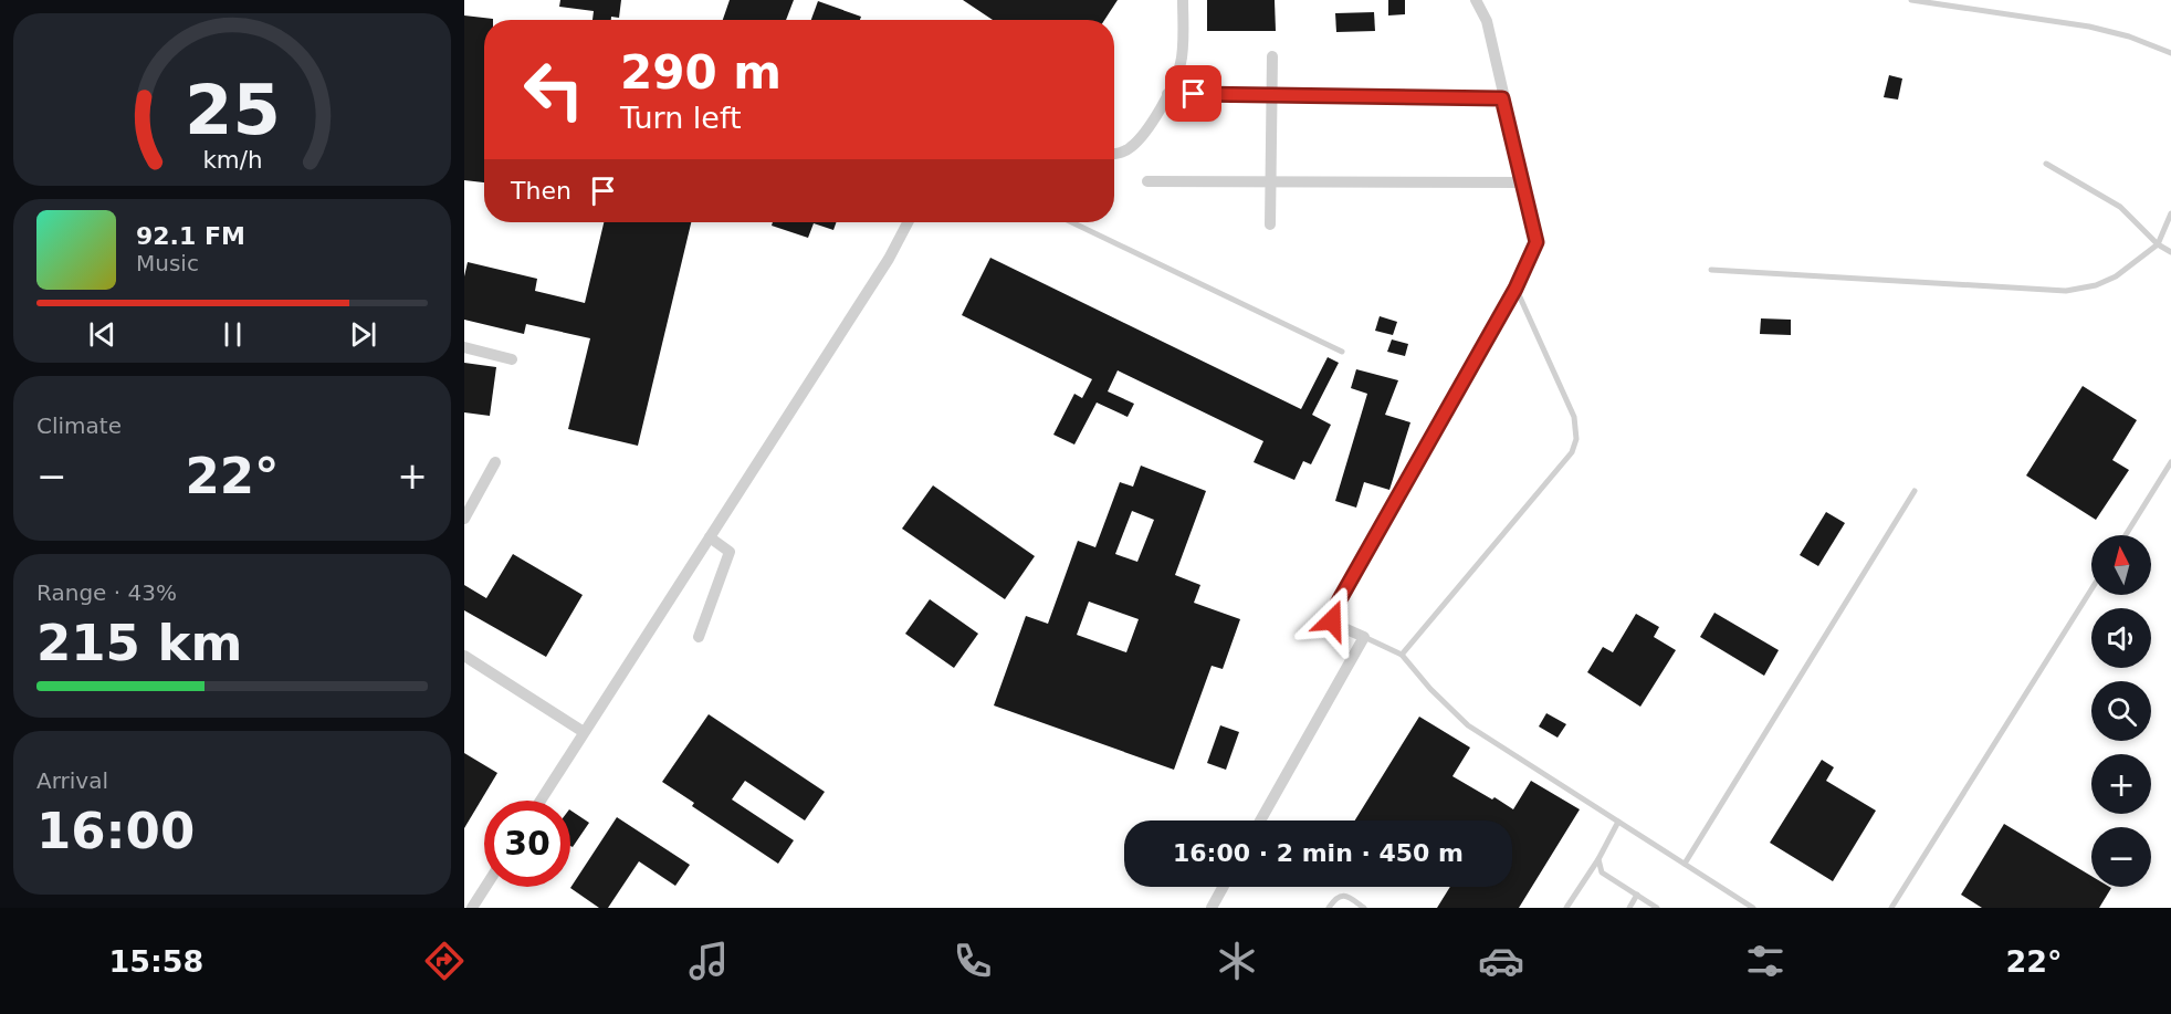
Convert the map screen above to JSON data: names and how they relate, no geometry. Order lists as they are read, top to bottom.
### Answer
{
  "north": "top",
  "page": {
    "turn": ["290 m", "Turn left"],
    "then": "Then",
    "song": ["92.1 FM", "Music"],
    "tile": [
      "Climate",
      ["Range · 43%", "215 km"],
      ["Arrival", "16:00"]
    ],
    "heat": ["−", "22°", "+"],
    "map_buttons": ["+", "−"],
    "limit": "30",
    "trip": "16:00 · 2 min · 450 m",
    "tabs": ["15:58", "22°"],
    "gauge": ["25", "km/h"]
  }
}
